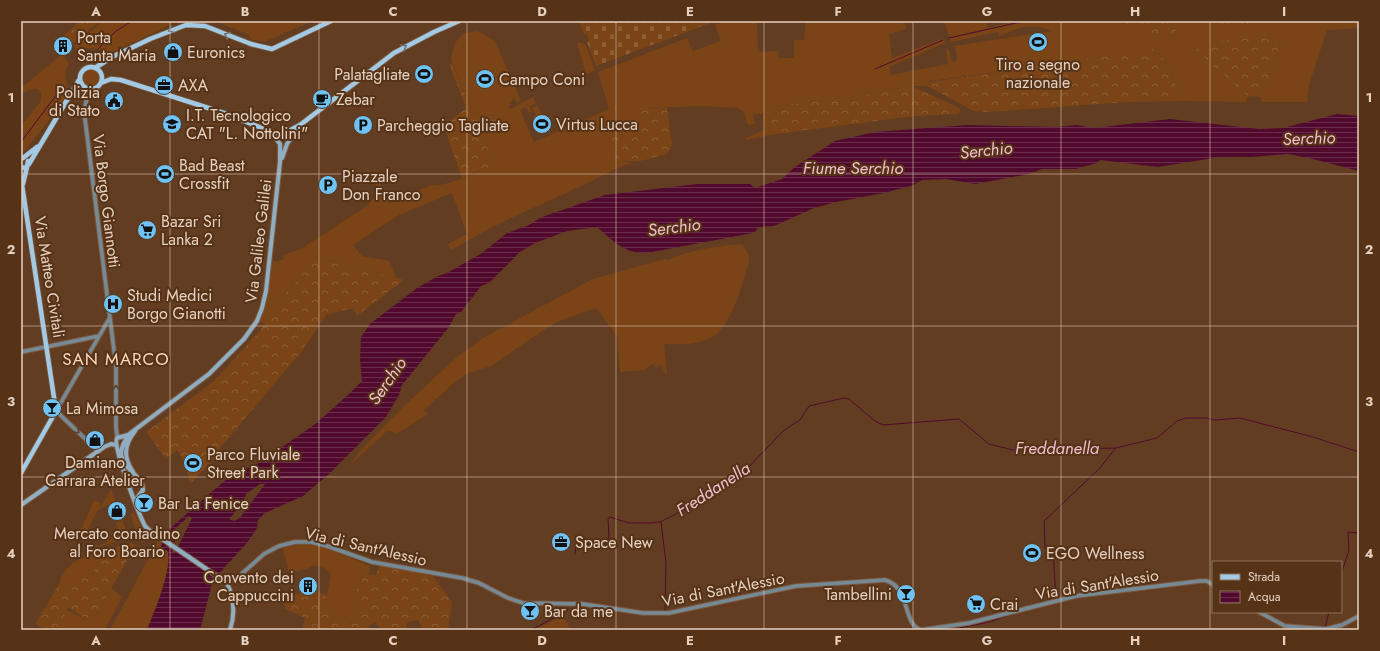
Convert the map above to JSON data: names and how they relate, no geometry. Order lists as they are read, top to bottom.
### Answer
{
  "streets": {
    "main road": ["Via Galileo Galilei", "Via Matteo Civitali"],
    "street": ["Via Borgo Giannotti", "Via di Sant'Alessio"]
  },
  "crossings": [
    ["Via Borgo Giannotti", "Via Galileo Galilei"]
  ],
  "districts": ["SAN MARCO"],
  "water": ["Serchio", "Fiume Serchio", "Freddanella"],
  "places": {
    "sports": [
      "Tiro a segno nazionale",
      "Palatagliate",
      "Campo Coni",
      "Virtus Lucca",
      "Bad Beast Crossfit",
      "Parco Fluviale Street Park",
      "EGO Wellness"
    ],
    "building": ["Porta Santa Maria", "Convento dei Cappuccini"],
    "shop": ["Euronics", "Damiano Carrara Atelier", "Mercato contadino al Foro Boario"],
    "office": ["AXA", "Space New"],
    "cafe": ["Zebar"],
    "public building": ["Polizia di Stato"],
    "school or university": ["I.T. Tecnologico CAT \"L. Nottolini\""],
    "parking": ["Parcheggio Tagliate", "Piazzale Don Franco"],
    "supermarket": ["Bazar Sri Lanka 2", "Crai"],
    "hospital": ["Studi Medici Borgo Gianotti"],
    "bar": [
      "La Mimosa",
      "Bar La Fenice",
      "Tambellini",
      "Bar da me"
    ]
  },
  "legend": ["Strada", "Acqua"],
  "grid": {
    "columns": [
      "A",
      "B",
      "C",
      "D",
      "E",
      "F",
      "G",
      "H",
      "I"
    ],
    "rows": [
      "1",
      "2",
      "3",
      "4"
    ]
  }
}
